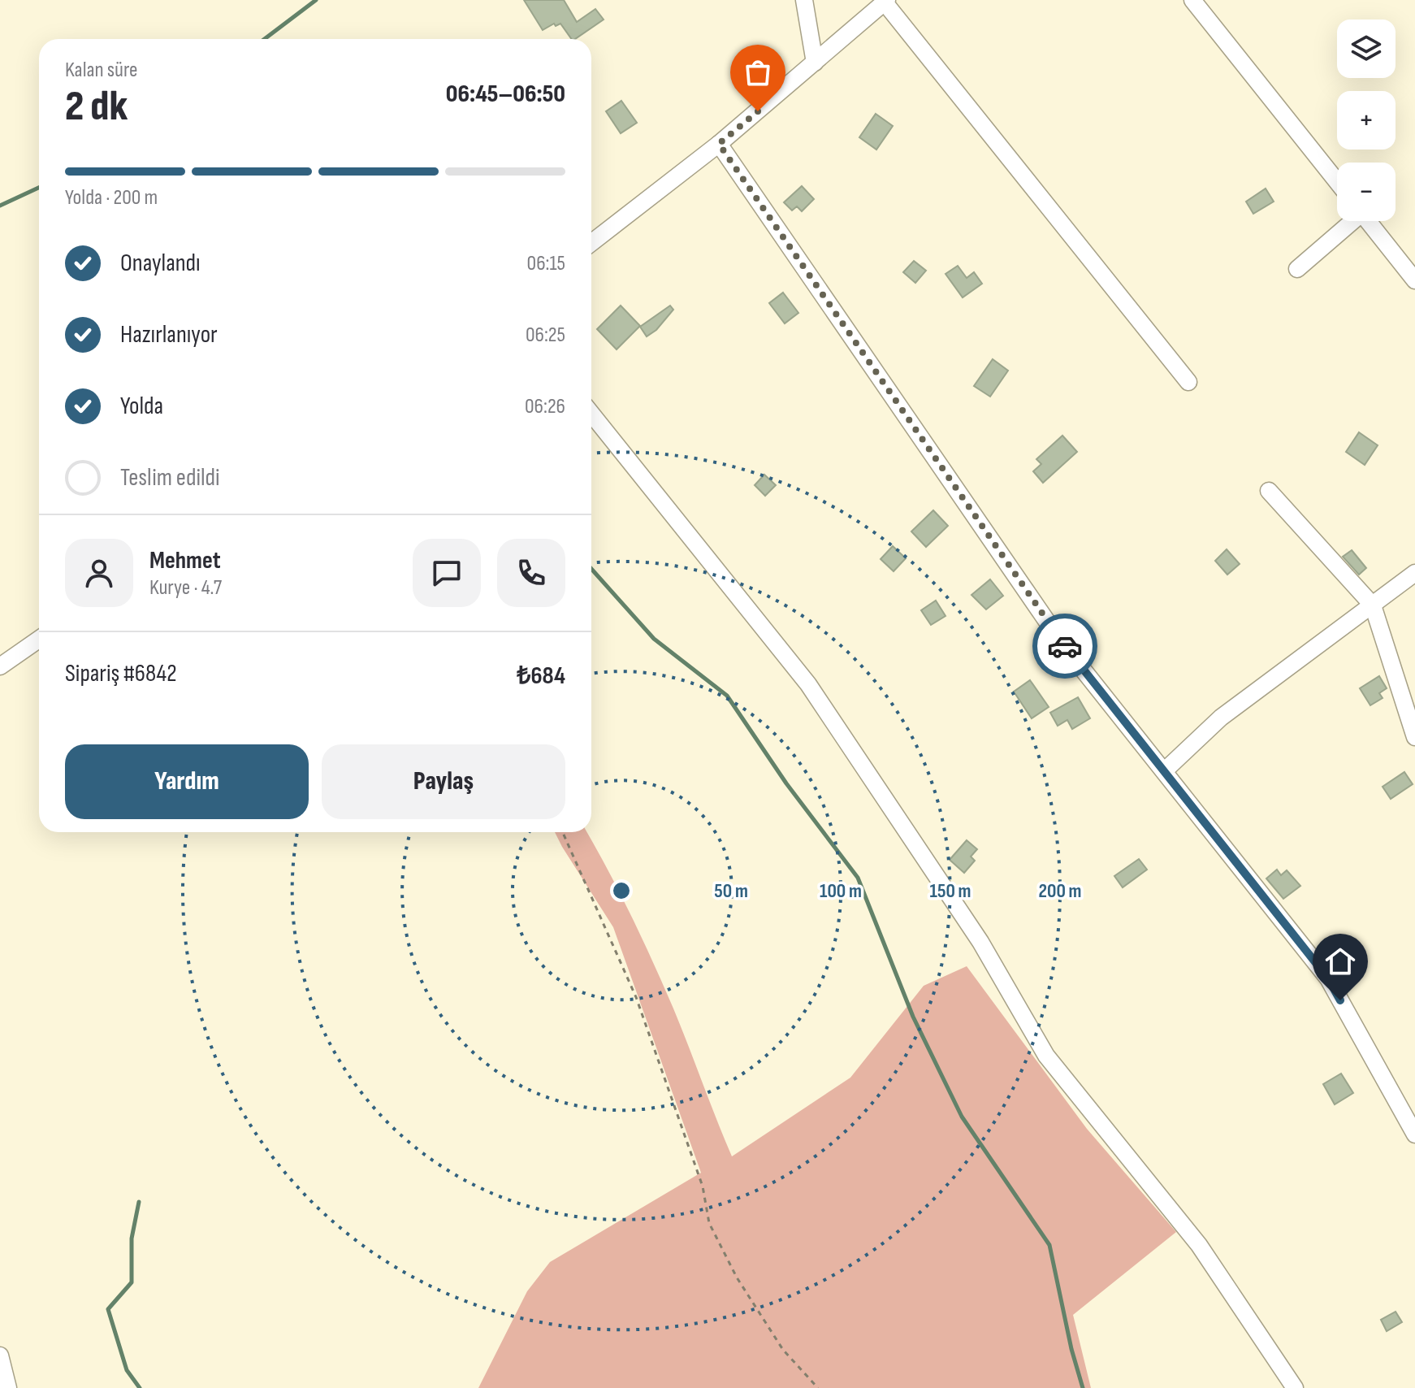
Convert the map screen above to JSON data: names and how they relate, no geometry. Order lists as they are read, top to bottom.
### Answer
{
  "page": {
    "map_buttons": ["+", "−"],
    "heading": ["2 dk", "Kalan süre", "06:45–06:50"],
    "panel": [
      "Mehmet",
      "Kurye · 4.7",
      "Sipariş #6842",
      "₺684"
    ],
    "bar": "Yolda · 200 m",
    "list": [
      ["Onaylandı", "06:15"],
      ["Hazırlanıyor", "06:25"],
      ["Yolda", "06:26"],
      "Teslim edildi"
    ],
    "buttons": ["Yardım", "Paylaş"]
  },
  "rings": [
    "50 m",
    "100 m",
    "150 m",
    "200 m"
  ]
}
